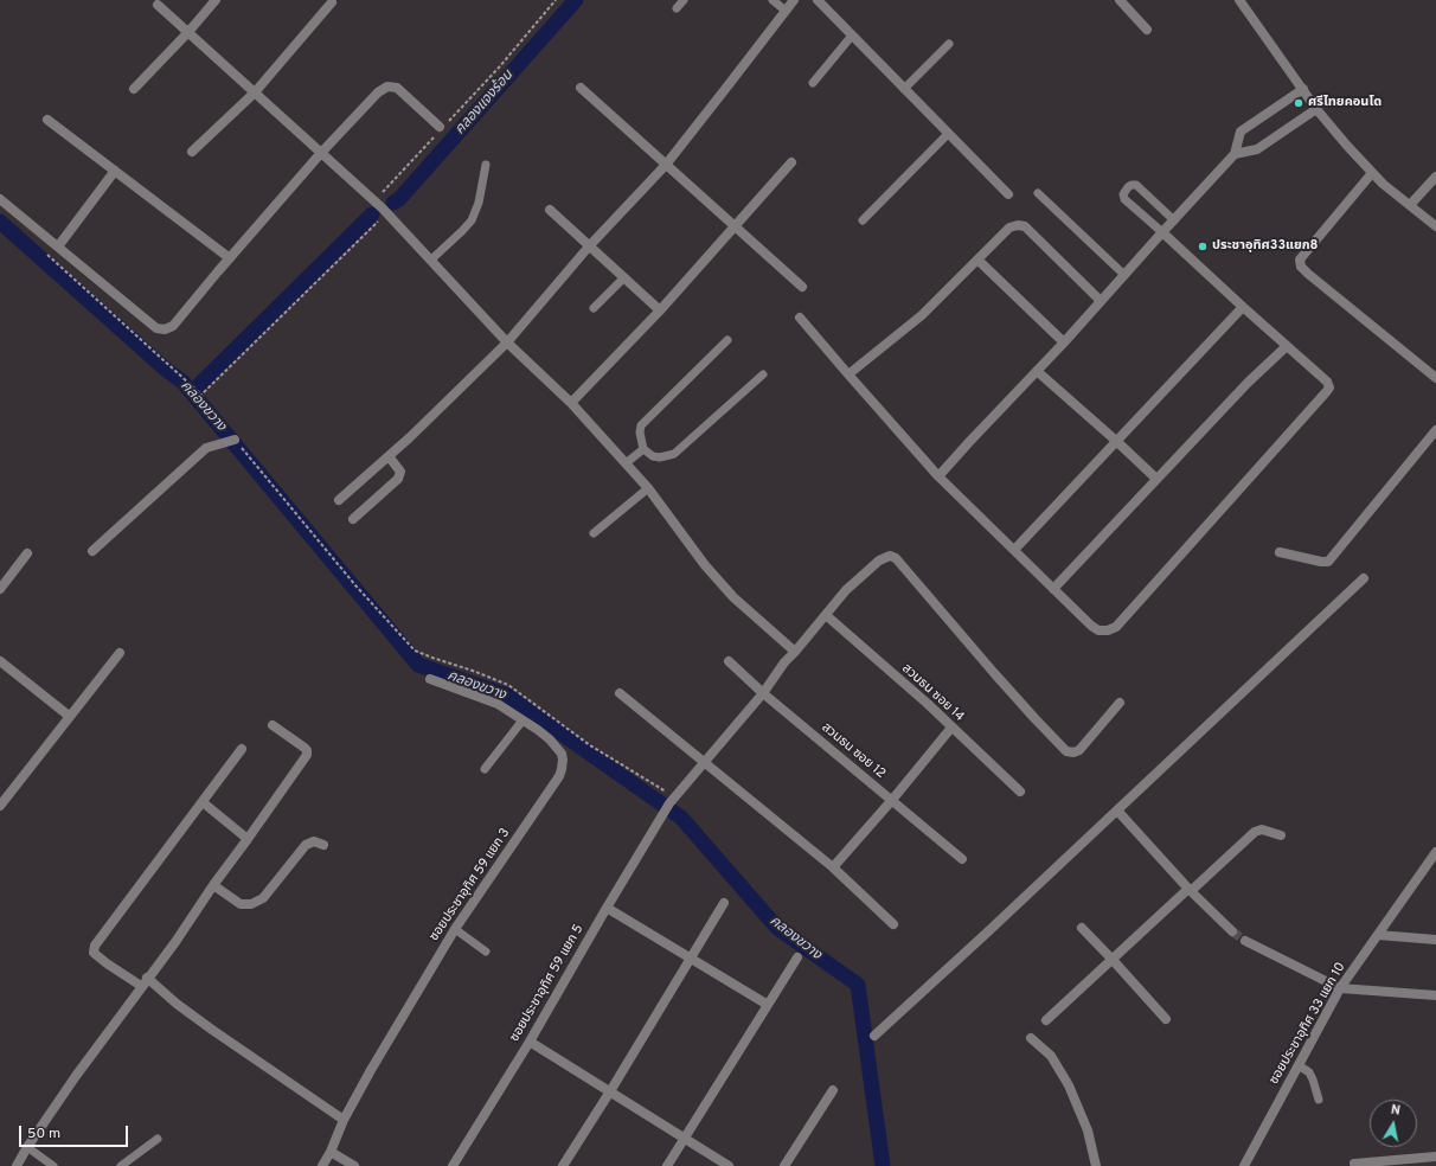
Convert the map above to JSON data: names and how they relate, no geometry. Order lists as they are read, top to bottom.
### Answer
{
  "streets": {
    "street": [
      "สวนธน ซอย 14",
      "สวนธน ซอย 12",
      "ซอยประชาอุทิศ 59 แยก 3",
      "ซอยประชาอุทิศ 59 แยก 5",
      "ซอยประชาอุทิศ 33 แยก 10"
    ]
  },
  "crossings": [
    ["สวนธน ซอย 14", "ซอยประชาอุทิศ 59 แยก 5"],
    ["สวนธน ซอย 12", "ซอยประชาอุทิศ 59 แยก 5"]
  ],
  "water": ["คลองแจงร้อน", "คลองขวาง"],
  "places": ["ศรีไทยคอนโด", "ประชาอุทิศ33แยก8"],
  "scale_bar": "50 m",
  "north": "top"
}
